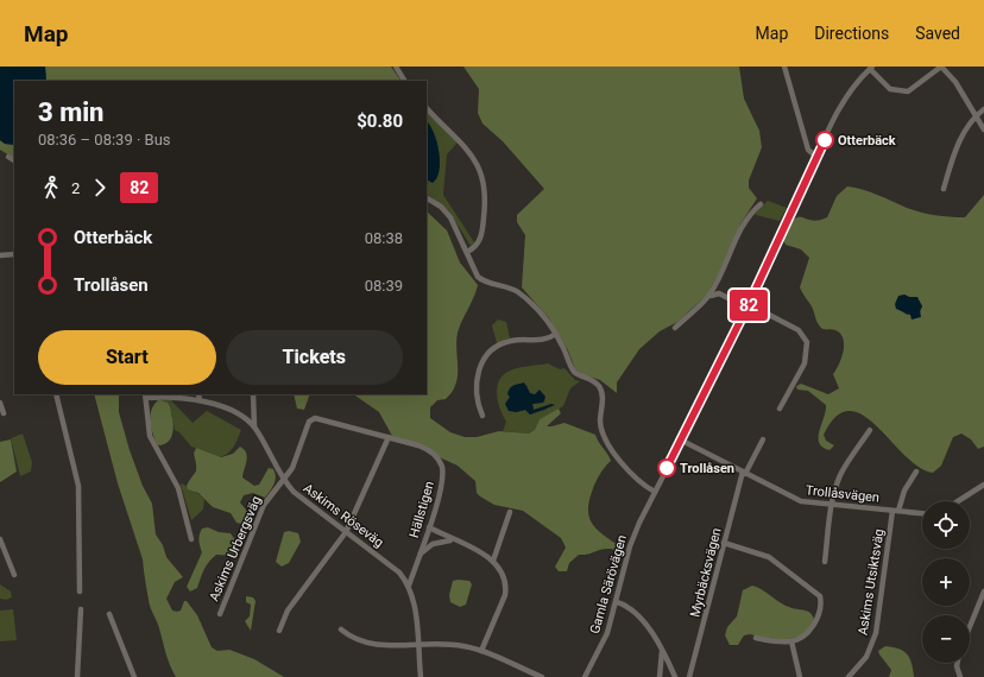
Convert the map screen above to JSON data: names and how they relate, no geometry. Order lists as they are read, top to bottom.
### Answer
{
  "streets": {
    "street": [
      "Trollåsvägen",
      "Hällstigen",
      "Askims Röseväg",
      "Askims Urbergsväg",
      "Myrbäcksvägen",
      "Askims Utsiktsväg",
      "Gamla Särövägen"
    ]
  },
  "crossings": [
    ["Trollåsvägen", "Myrbäcksvägen"],
    ["Trollåsvägen", "Askims Utsiktsväg"],
    ["Trollåsvägen", "Gamla Särövägen"],
    ["Hällstigen", "Askims Röseväg"],
    ["Hällstigen", "Askims Urbergsväg"],
    ["Askims Röseväg", "Askims Urbergsväg"]
  ],
  "places": ["Otterbäck", "Trollåsen"],
  "lines": ["bus line 82"],
  "page": {
    "header": "Map",
    "nav": ["Map", "Directions", "Saved"],
    "on_map": "82",
    "heading": ["3 min", "08:36 – 08:39 · Bus", "$0.80"],
    "legs": ["2", "82"],
    "list": [
      {
        "name": "Otterbäck",
        "value": "08:38"
      },
      {
        "name": "Trollåsen",
        "value": "08:39"
      }
    ],
    "buttons": ["Start", "Tickets"],
    "map_buttons": ["+", "−"]
  }
}
